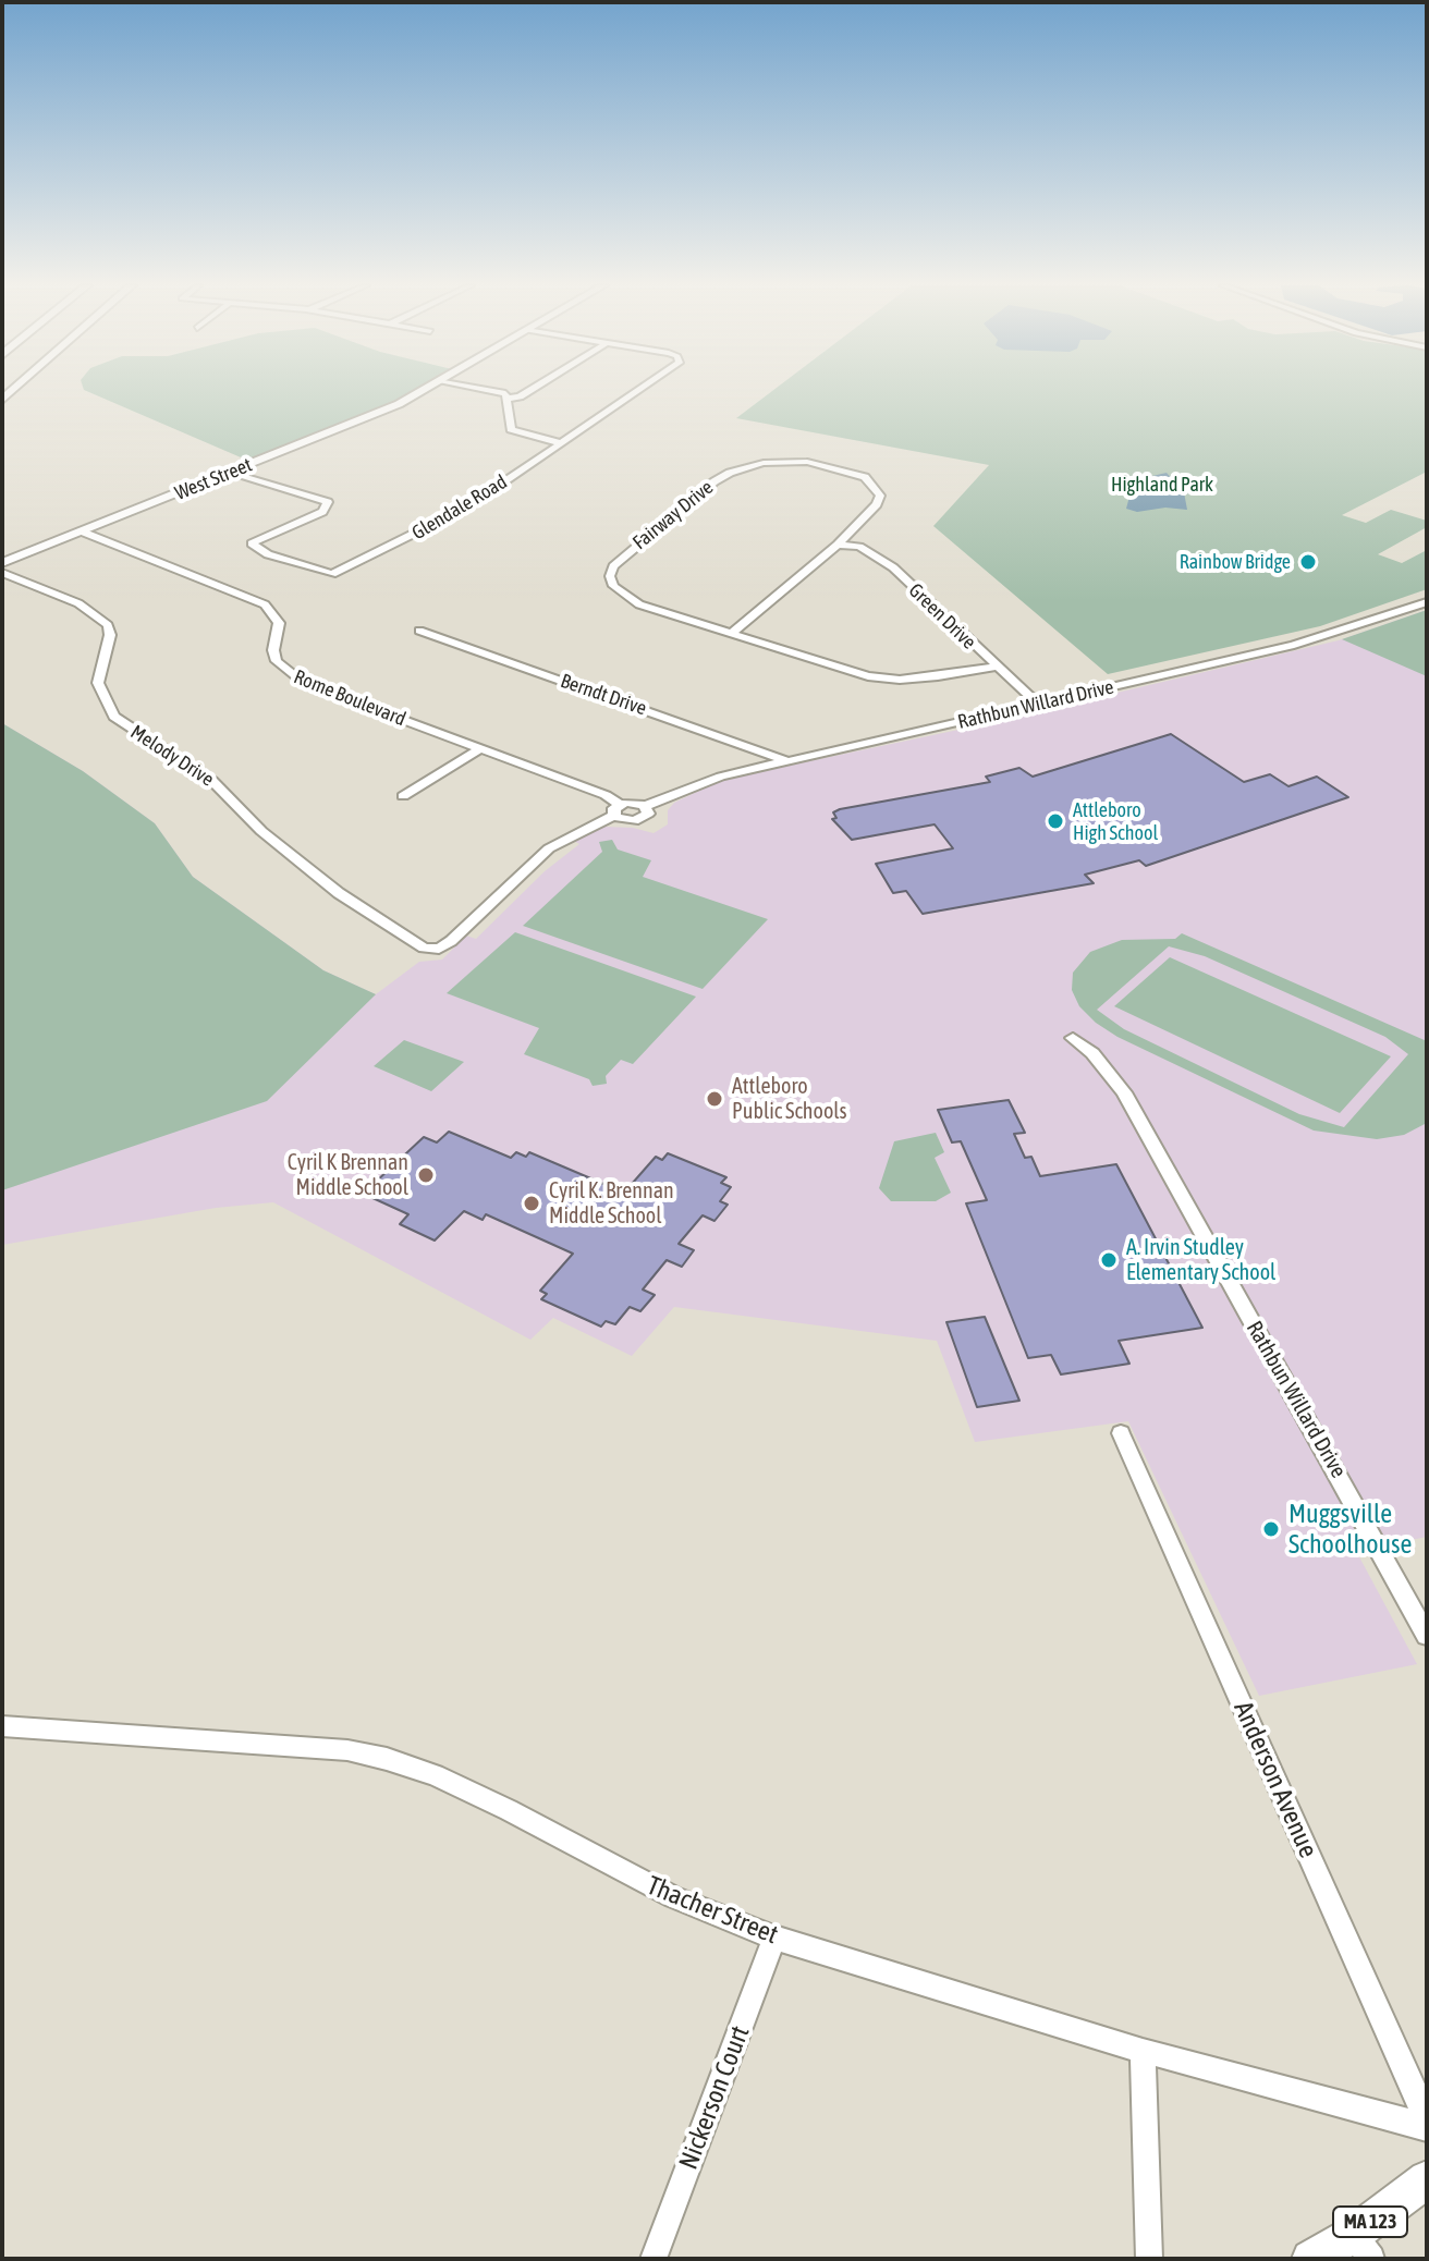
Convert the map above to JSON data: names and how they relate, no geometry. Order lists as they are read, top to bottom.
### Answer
{
  "streets": {
    "highway": ["MA 123"],
    "main road": ["West Street"],
    "street": [
      "Glendale Road",
      "Fairway Drive",
      "Green Drive",
      "Berndt Drive",
      "Rome Boulevard",
      "Rathbun Willard Drive",
      "Melody Drive",
      "Anderson Avenue",
      "Thacher Street",
      "Nickerson Court"
    ]
  },
  "crossings": [
    ["West Street", "Glendale Road"],
    ["West Street", "Rome Boulevard"],
    ["Fairway Drive", "Green Drive"],
    ["Green Drive", "Rathbun Willard Drive"],
    ["Berndt Drive", "Rathbun Willard Drive"],
    ["Rome Boulevard", "Rathbun Willard Drive"],
    ["Rome Boulevard", "Melody Drive"],
    ["Rathbun Willard Drive", "Melody Drive"],
    ["Anderson Avenue", "Thacher Street"],
    ["Thacher Street", "Nickerson Court"]
  ],
  "parks": ["Highland Park"],
  "places": [
    "Rainbow Bridge",
    "Attleboro High School",
    "Attleboro Public Schools",
    "Cyril K Brennan Middle School",
    "Cyril K. Brennan Middle School",
    "A. Irvin Studley Elementary School",
    "Muggsville Schoolhouse"
  ]
}
